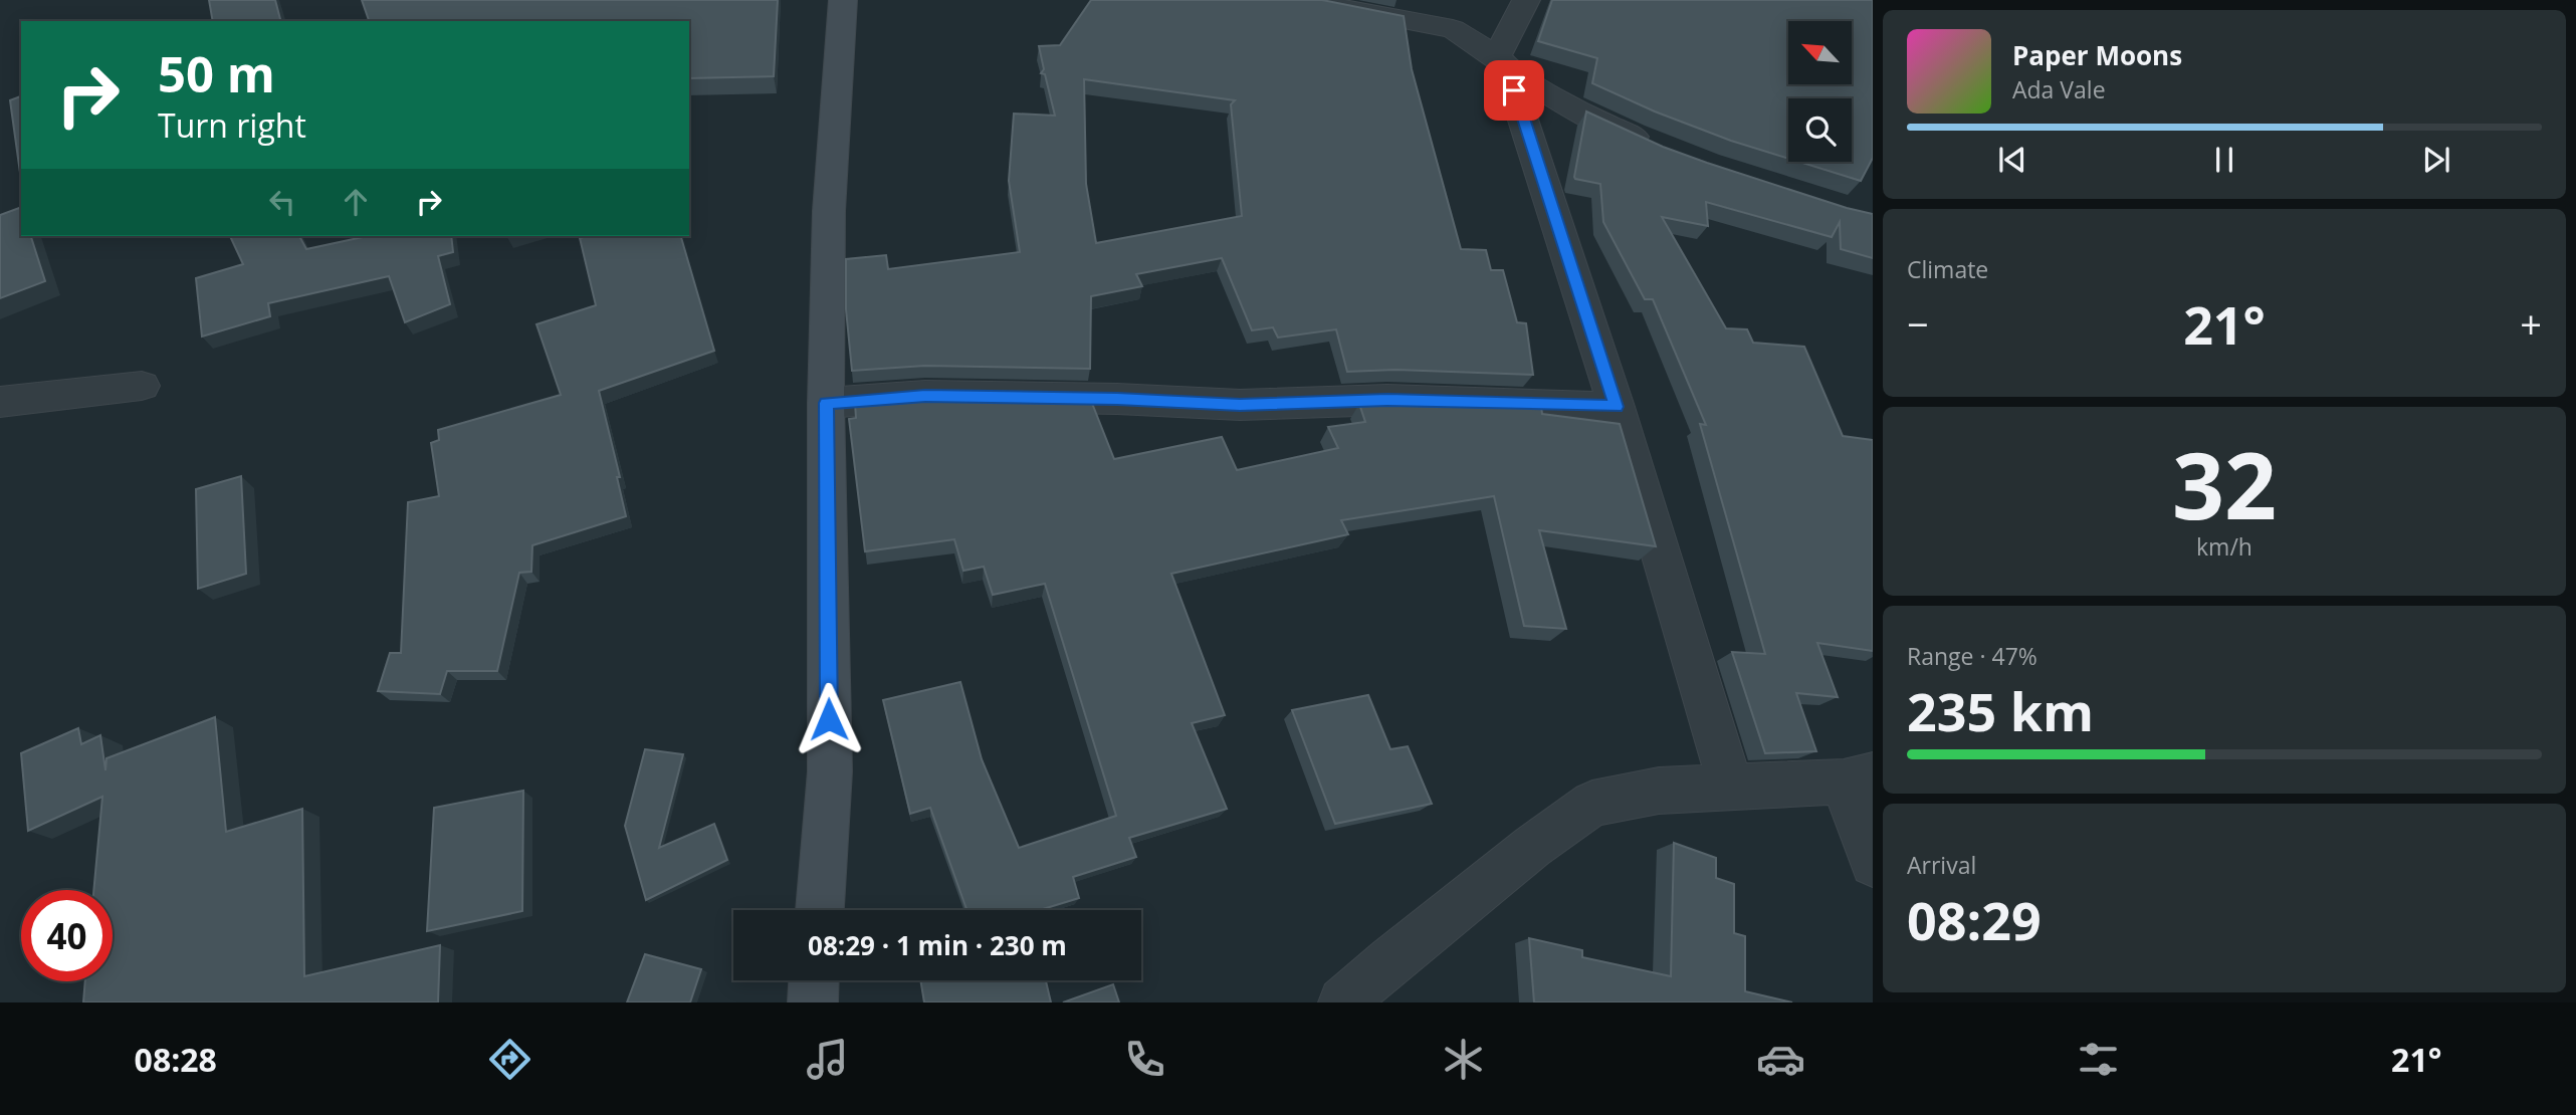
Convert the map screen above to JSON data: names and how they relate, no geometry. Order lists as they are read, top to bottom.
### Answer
{
  "north": "top left",
  "page": {
    "turn": ["50 m", "Turn right"],
    "song": ["Paper Moons", "Ada Vale"],
    "tile": [
      "Climate",
      ["32", "km/h"],
      ["Range · 47%", "235 km"],
      ["Arrival", "08:29"]
    ],
    "heat": ["−", "21°", "+"],
    "limit": "40",
    "trip": "08:29 · 1 min · 230 m",
    "tabs": ["08:28", "21°"]
  }
}
